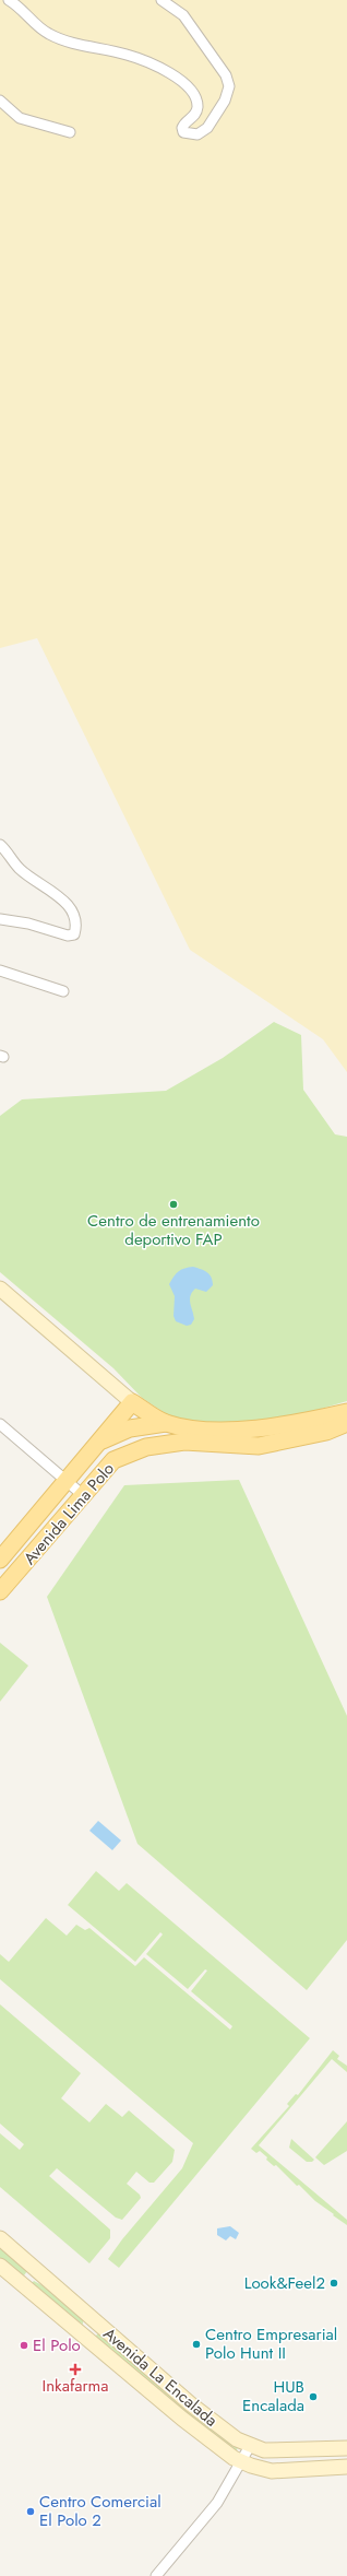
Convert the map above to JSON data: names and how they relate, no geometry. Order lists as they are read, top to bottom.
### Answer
{
  "streets": {
    "main road": ["Avenida Lima Polo", "Avenida La Encalada"]
  },
  "places": {
    "other": [
      "Centro de entrenamiento deportivo FAP",
      "Look&Feel2",
      "Centro Empresarial Polo Hunt II",
      "El Polo",
      "HUB Encalada",
      "Centro Comercial El Polo 2"
    ],
    "health": ["Inkafarma"]
  }
}
